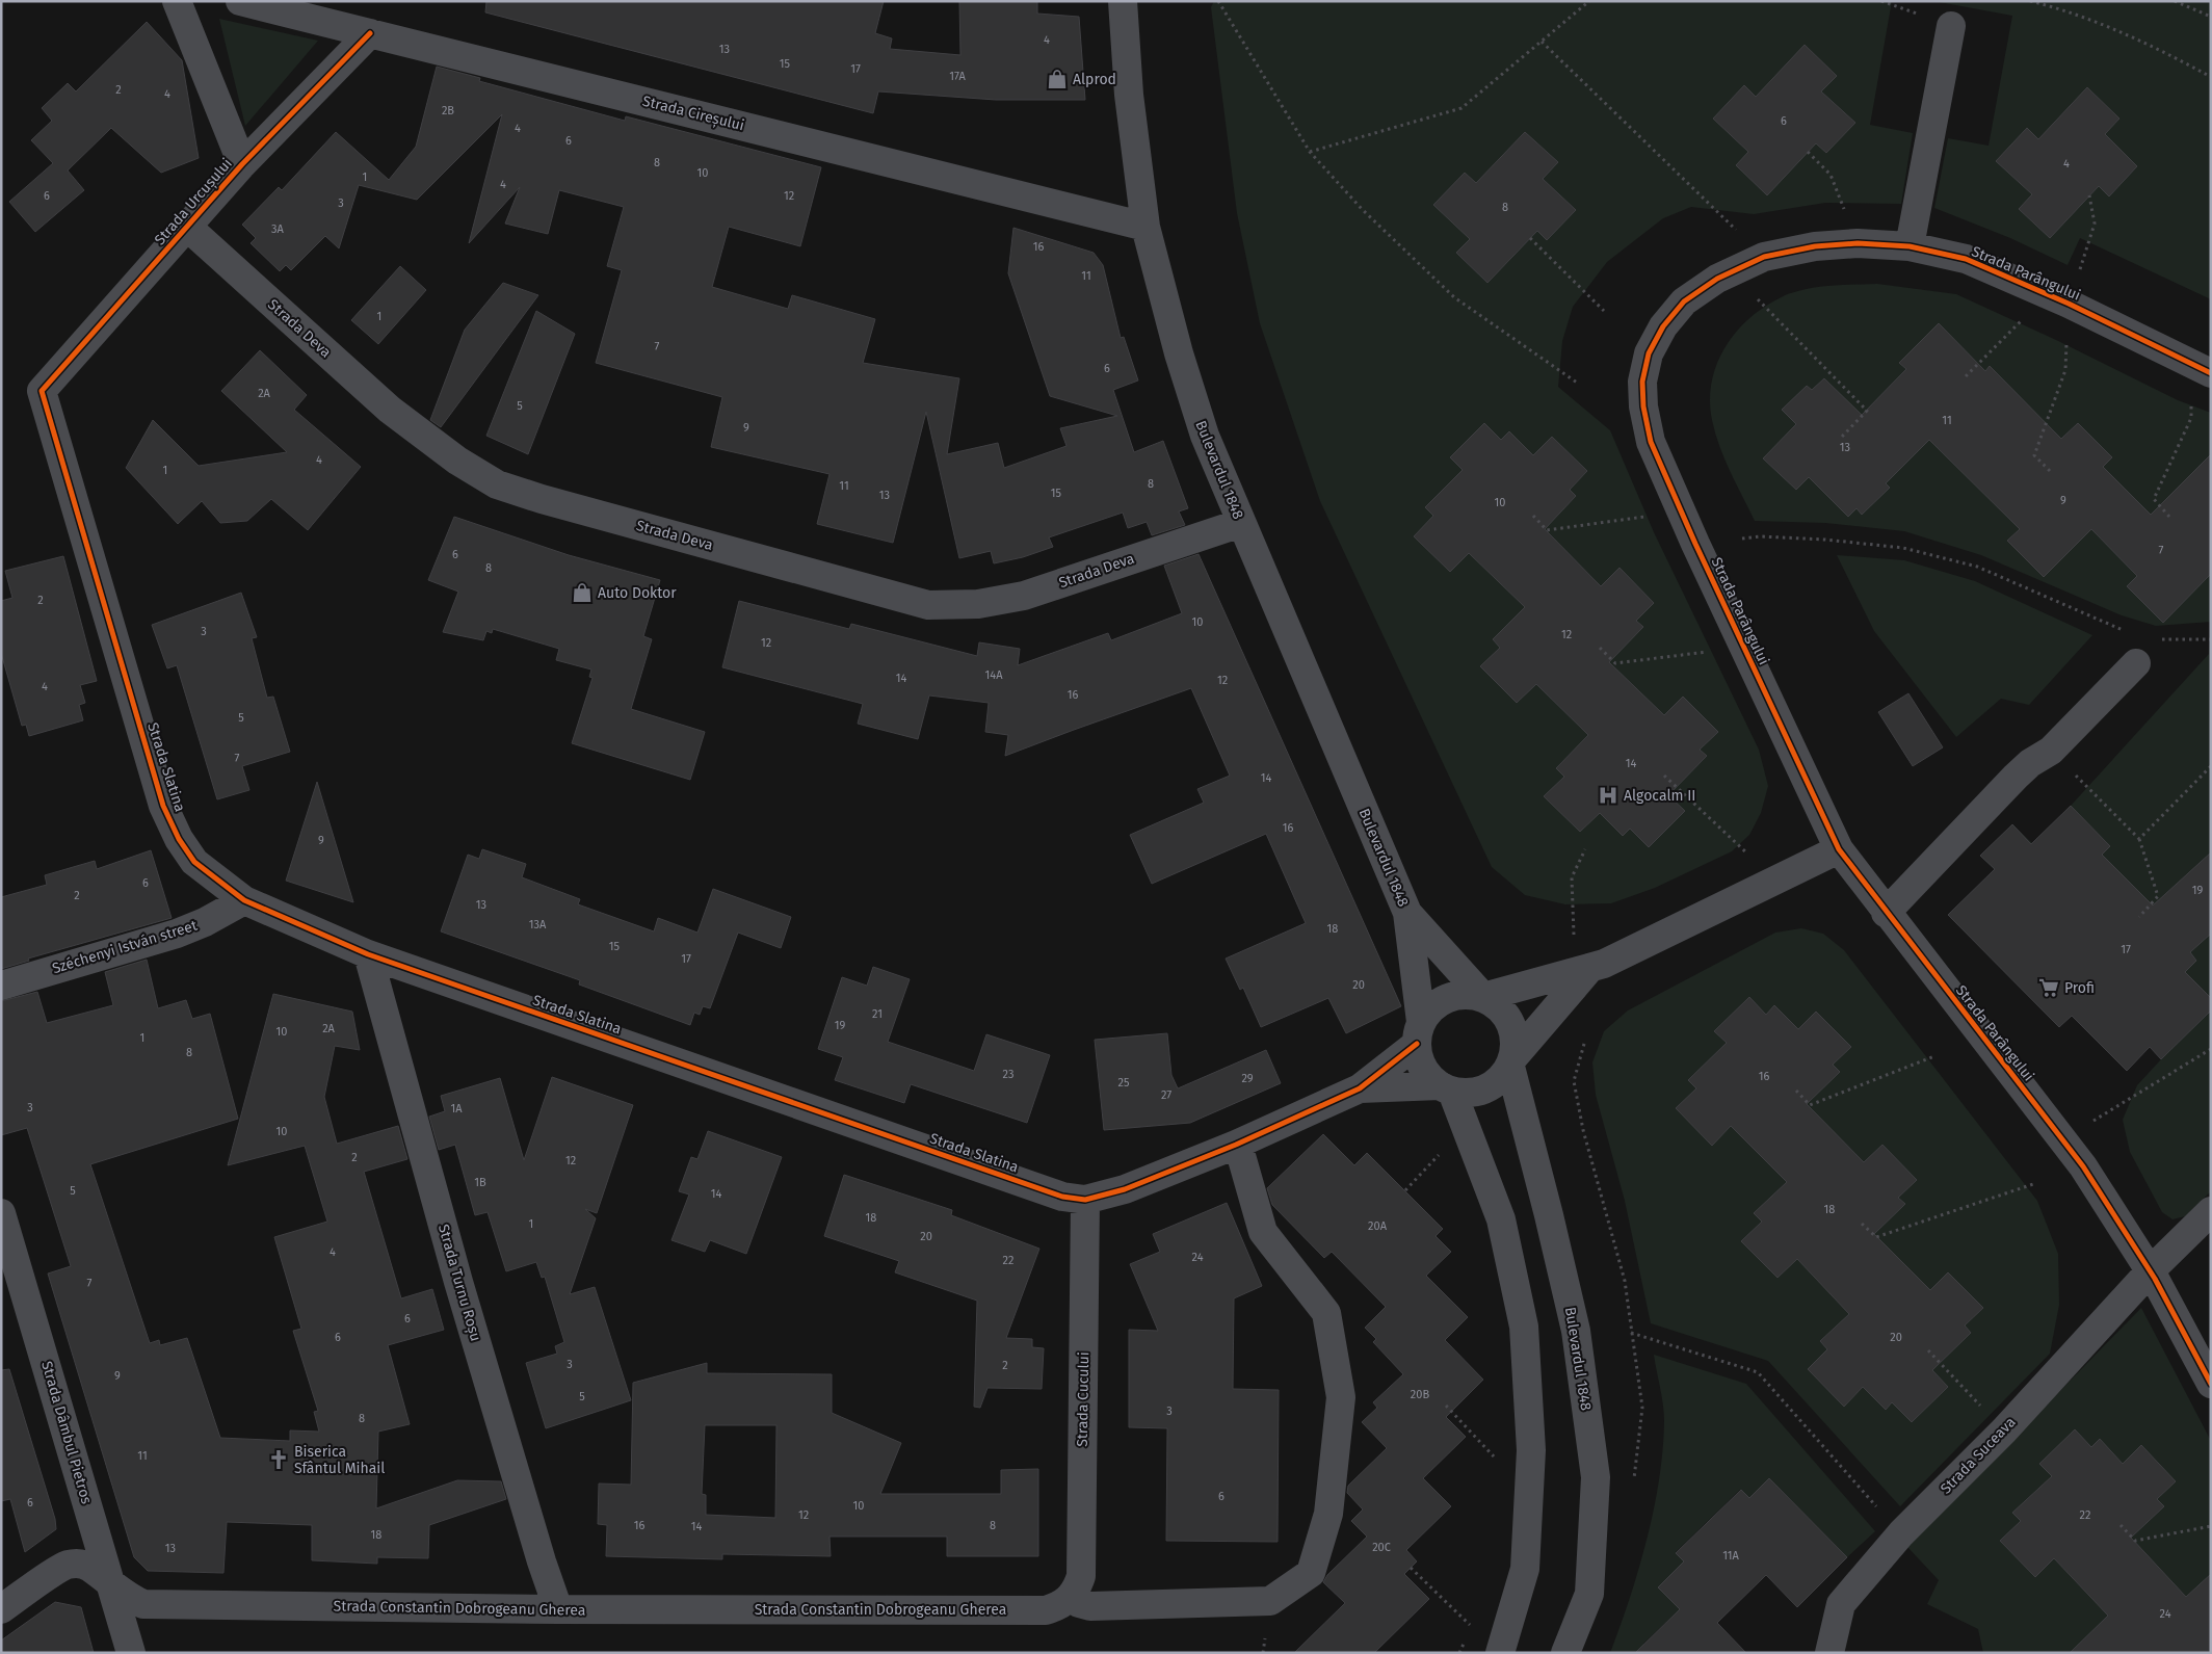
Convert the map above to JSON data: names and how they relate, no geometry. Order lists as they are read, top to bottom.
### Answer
{
  "streets": {
    "street": [
      "Strada Cireșului",
      "Strada Urcușului",
      "Strada Parângului",
      "Strada Deva",
      "Bulevardul 1848",
      "Strada Slatina",
      "Széchenyi István street",
      "Strada Turnu Roșu",
      "Strada Cucului",
      "Strada Dâmbul Pietros",
      "Strada Suceava",
      "Strada Constantin Dobrogeanu Gherea"
    ]
  },
  "crossings": [
    ["Strada Cireșului", "Strada Urcușului"],
    ["Strada Cireșului", "Bulevardul 1848"],
    ["Strada Urcușului", "Strada Deva"],
    ["Strada Urcușului", "Strada Slatina"],
    ["Strada Parângului", "Strada Suceava"],
    ["Strada Deva", "Bulevardul 1848"],
    ["Bulevardul 1848", "Strada Slatina"],
    ["Strada Slatina", "Széchenyi István street"],
    ["Strada Slatina", "Strada Turnu Roșu"],
    ["Strada Slatina", "Strada Cucului"],
    ["Strada Turnu Roșu", "Strada Constantin Dobrogeanu Gherea"],
    ["Strada Cucului", "Strada Constantin Dobrogeanu Gherea"],
    ["Strada Dâmbul Pietros", "Strada Constantin Dobrogeanu Gherea"]
  ],
  "places": {
    "shop": ["Alprod", "Auto Doktor"],
    "hospital": ["Algocalm II"],
    "supermarket": ["Profi"],
    "church": ["Biserica Sfântul Mihail"]
  },
  "house_numbers": [
    "4",
    "13",
    "15",
    "17",
    "17A",
    "2",
    "4",
    "2B",
    "6",
    "4",
    "6",
    "8",
    "4",
    "10",
    "1",
    "4",
    "6",
    "12",
    "3",
    "8",
    "3A",
    "16",
    "11",
    "1",
    "7",
    "6",
    "2A",
    "5",
    "11",
    "9",
    "13",
    "4",
    "1",
    "8",
    "11",
    "15",
    "13",
    "9",
    "10",
    "7",
    "6",
    "8",
    "2",
    "10",
    "3",
    "12",
    "12",
    "14A",
    "14",
    "12",
    "4",
    "16",
    "5",
    "7",
    "14",
    "14",
    "16",
    "9",
    "6",
    "19",
    "2",
    "13",
    "13A",
    "18",
    "15",
    "17",
    "17",
    "20",
    "21",
    "19",
    "2A",
    "10",
    "1",
    "8",
    "23",
    "16",
    "29",
    "25",
    "27",
    "3",
    "1A",
    "10",
    "2",
    "12",
    "1B",
    "5",
    "14",
    "18",
    "18",
    "1",
    "20A",
    "20",
    "4",
    "24",
    "22",
    "7",
    "6",
    "6",
    "20",
    "3",
    "2",
    "9",
    "20B",
    "5",
    "3",
    "8",
    "11",
    "6",
    "6",
    "10",
    "12",
    "22",
    "16",
    "8",
    "14",
    "18",
    "20C",
    "13",
    "11A",
    "24"
  ]
}
